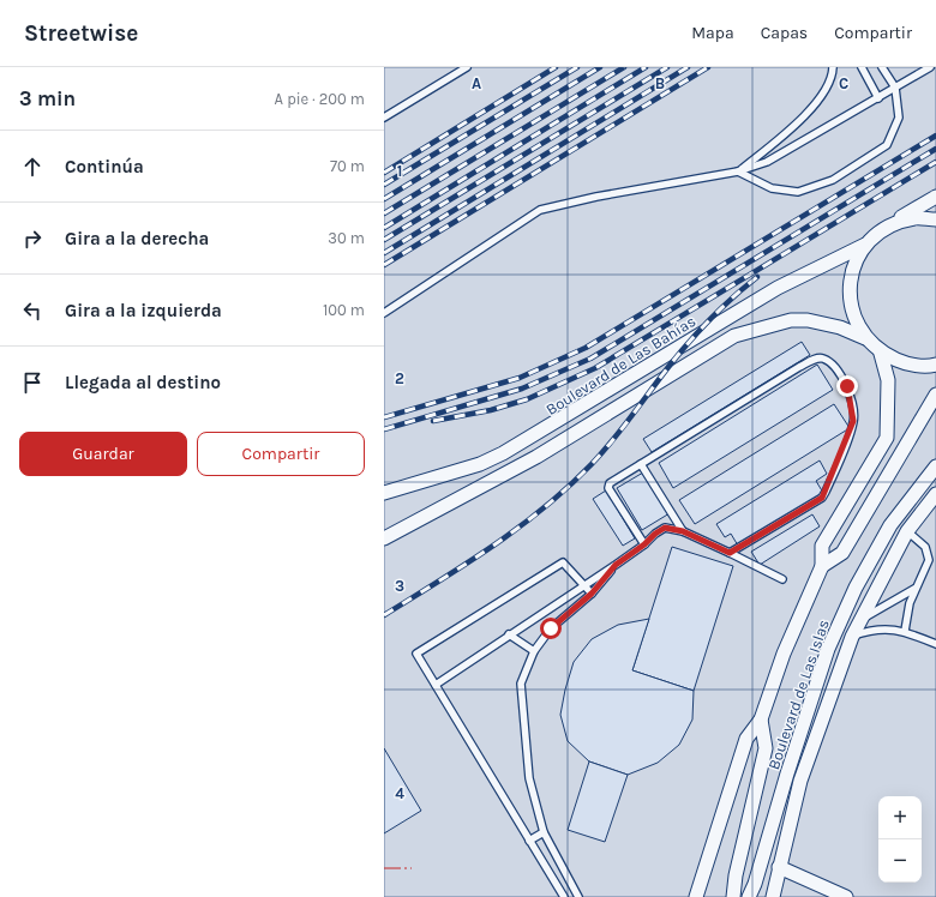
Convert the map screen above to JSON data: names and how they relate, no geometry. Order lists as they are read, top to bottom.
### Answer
{
  "streets": {
    "street": ["Boulevard de Las Bahías", "Boulevard de Las Islas"]
  },
  "page": {
    "header": "Streetwise",
    "nav": ["Mapa", "Capas", "Compartir"],
    "heading": ["3 min", "A pie · 200 m"],
    "list": [
      ["Continúa", "70 m"],
      ["Gira a la derecha", "30 m"],
      ["Gira a la izquierda", "100 m"],
      "Llegada al destino"
    ],
    "buttons": ["Guardar", "Compartir"],
    "map_buttons": ["+", "−"]
  },
  "grid": {
    "columns": ["A", "B", "C"],
    "rows": [
      "1",
      "2",
      "3",
      "4"
    ]
  }
}
